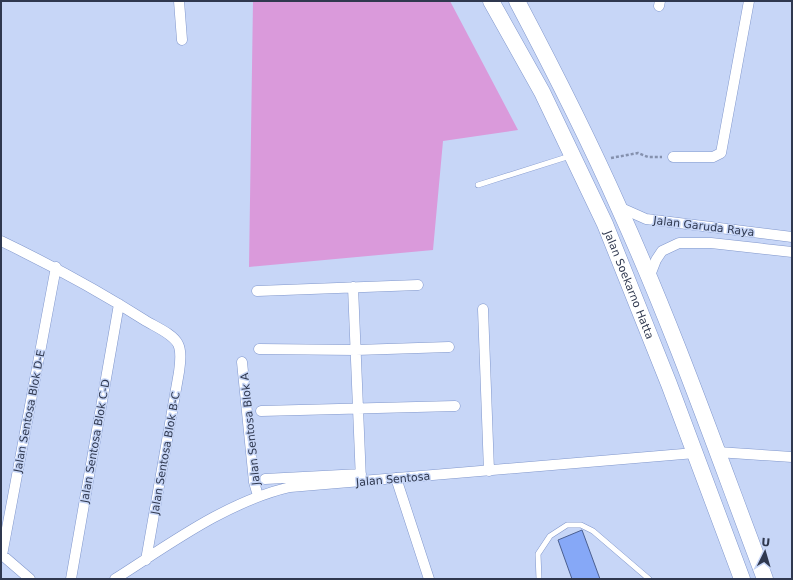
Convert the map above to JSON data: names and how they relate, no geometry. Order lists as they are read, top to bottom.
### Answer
{
  "streets": {
    "main road": ["Jalan Soekarno Hatta"],
    "street": [
      "Jalan Garuda Raya",
      "Jalan Sentosa Blok D-E",
      "Jalan Sentosa Blok A",
      "Jalan Sentosa Blok C-D",
      "Jalan Sentosa Blok B-C",
      "Jalan Sentosa"
    ]
  },
  "crossings": [
    ["Jalan Garuda Raya", "Jalan Soekarno Hatta"],
    ["Jalan Soekarno Hatta", "Jalan Sentosa"],
    ["Jalan Sentosa Blok A", "Jalan Sentosa"],
    ["Jalan Sentosa Blok C-D", "Jalan Sentosa Blok B-C"],
    ["Jalan Sentosa Blok B-C", "Jalan Sentosa"]
  ],
  "north": "top"
}
